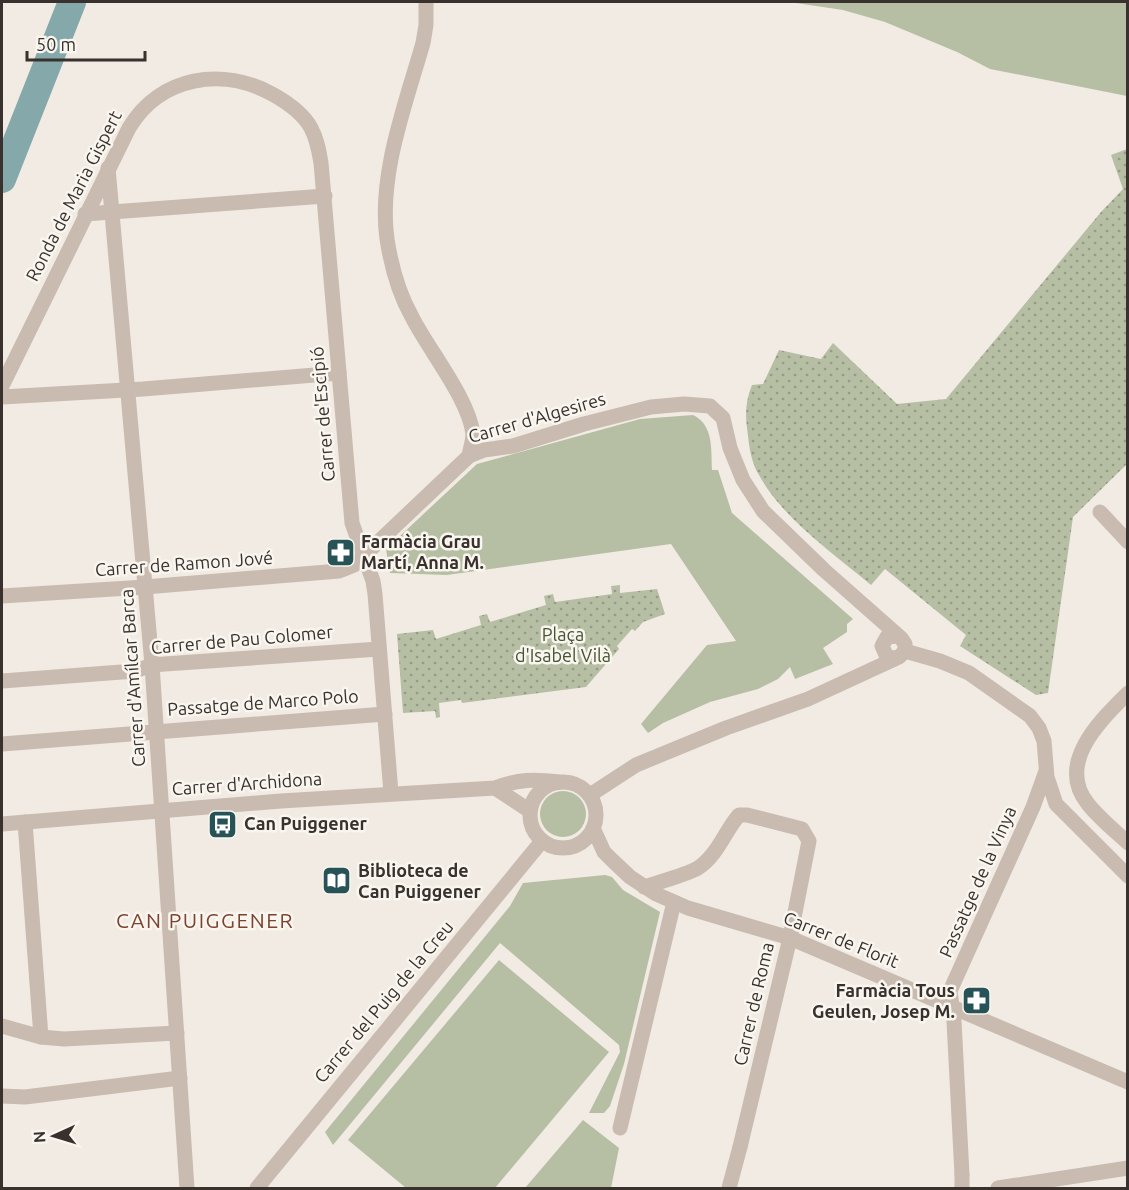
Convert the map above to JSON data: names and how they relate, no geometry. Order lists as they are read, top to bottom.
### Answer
{
  "streets": {
    "street": [
      "Ronda de Maria Gispert",
      "Carrer de'Escipió",
      "Carrer d'Algesires",
      "Carrer de Ramon Jové",
      "Carrer de Pau Colomer",
      "Carrer d'Amílcar Barca",
      "Passatge de Marco Polo",
      "Carrer d'Archidona",
      "Passatge de la Vinya",
      "Carrer de Florit",
      "Carrer del Puig de la Creu",
      "Carrer de Roma"
    ]
  },
  "crossings": [
    ["Ronda de Maria Gispert", "Carrer de'Escipió"],
    ["Ronda de Maria Gispert", "Carrer d'Amílcar Barca"],
    ["Carrer de'Escipió", "Carrer d'Algesires"],
    ["Carrer de'Escipió", "Carrer de Ramon Jové"],
    ["Carrer de'Escipió", "Carrer de Pau Colomer"],
    ["Carrer de'Escipió", "Passatge de Marco Polo"],
    ["Carrer de'Escipió", "Carrer d'Archidona"],
    ["Carrer d'Algesires", "Carrer de Ramon Jové"],
    ["Carrer de Ramon Jové", "Carrer d'Amílcar Barca"],
    ["Carrer de Pau Colomer", "Carrer d'Amílcar Barca"],
    ["Carrer d'Amílcar Barca", "Passatge de Marco Polo"],
    ["Carrer d'Amílcar Barca", "Carrer d'Archidona"],
    ["Carrer d'Archidona", "Carrer de Florit"],
    ["Carrer d'Archidona", "Carrer del Puig de la Creu"],
    ["Passatge de la Vinya", "Carrer de Florit"],
    ["Carrer de Florit", "Carrer del Puig de la Creu"],
    ["Carrer de Florit", "Carrer de Roma"]
  ],
  "districts": ["CAN PUIGGENER"],
  "parks": ["Plaça d'Isabel Vilà"],
  "places": {
    "pharmacy": ["Farmàcia Grau Martí, Anna M.", "Farmàcia Tous Geulen, Josep M."],
    "bus stop": ["Can Puiggener"],
    "library": ["Biblioteca de Can Puiggener"]
  },
  "scale_bar": "50 m",
  "north": "left"
}
